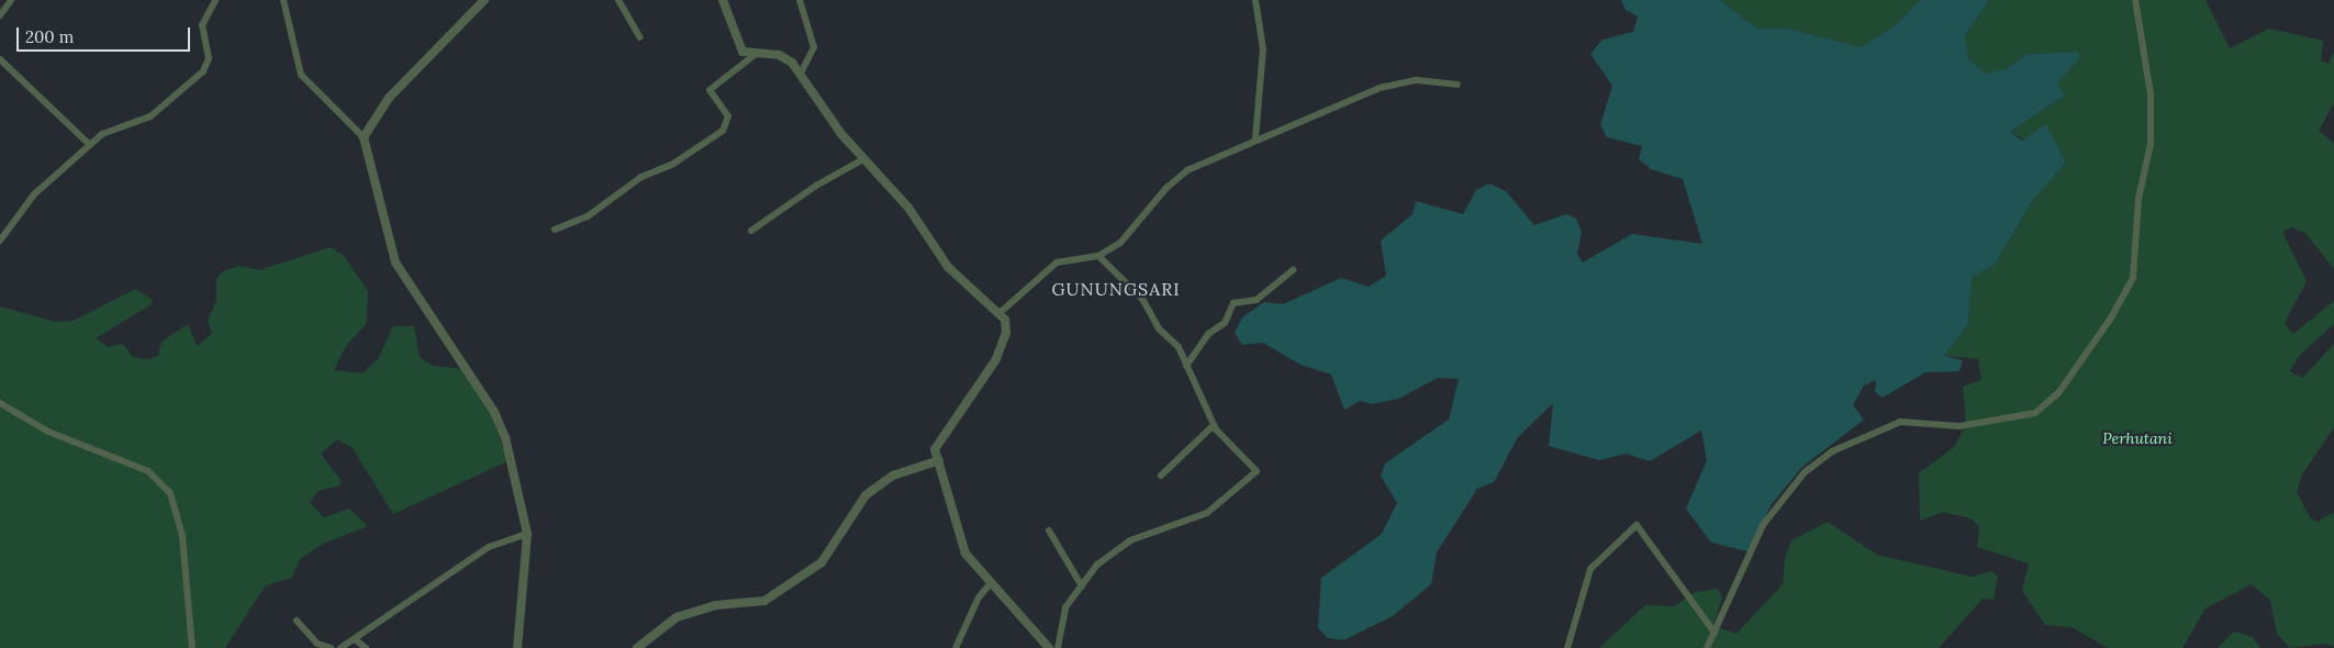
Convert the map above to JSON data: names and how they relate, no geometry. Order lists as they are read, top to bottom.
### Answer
{
  "districts": ["GUNUNGSARI"],
  "parks": ["Perhutani"],
  "scale_bar": "200 m"
}
